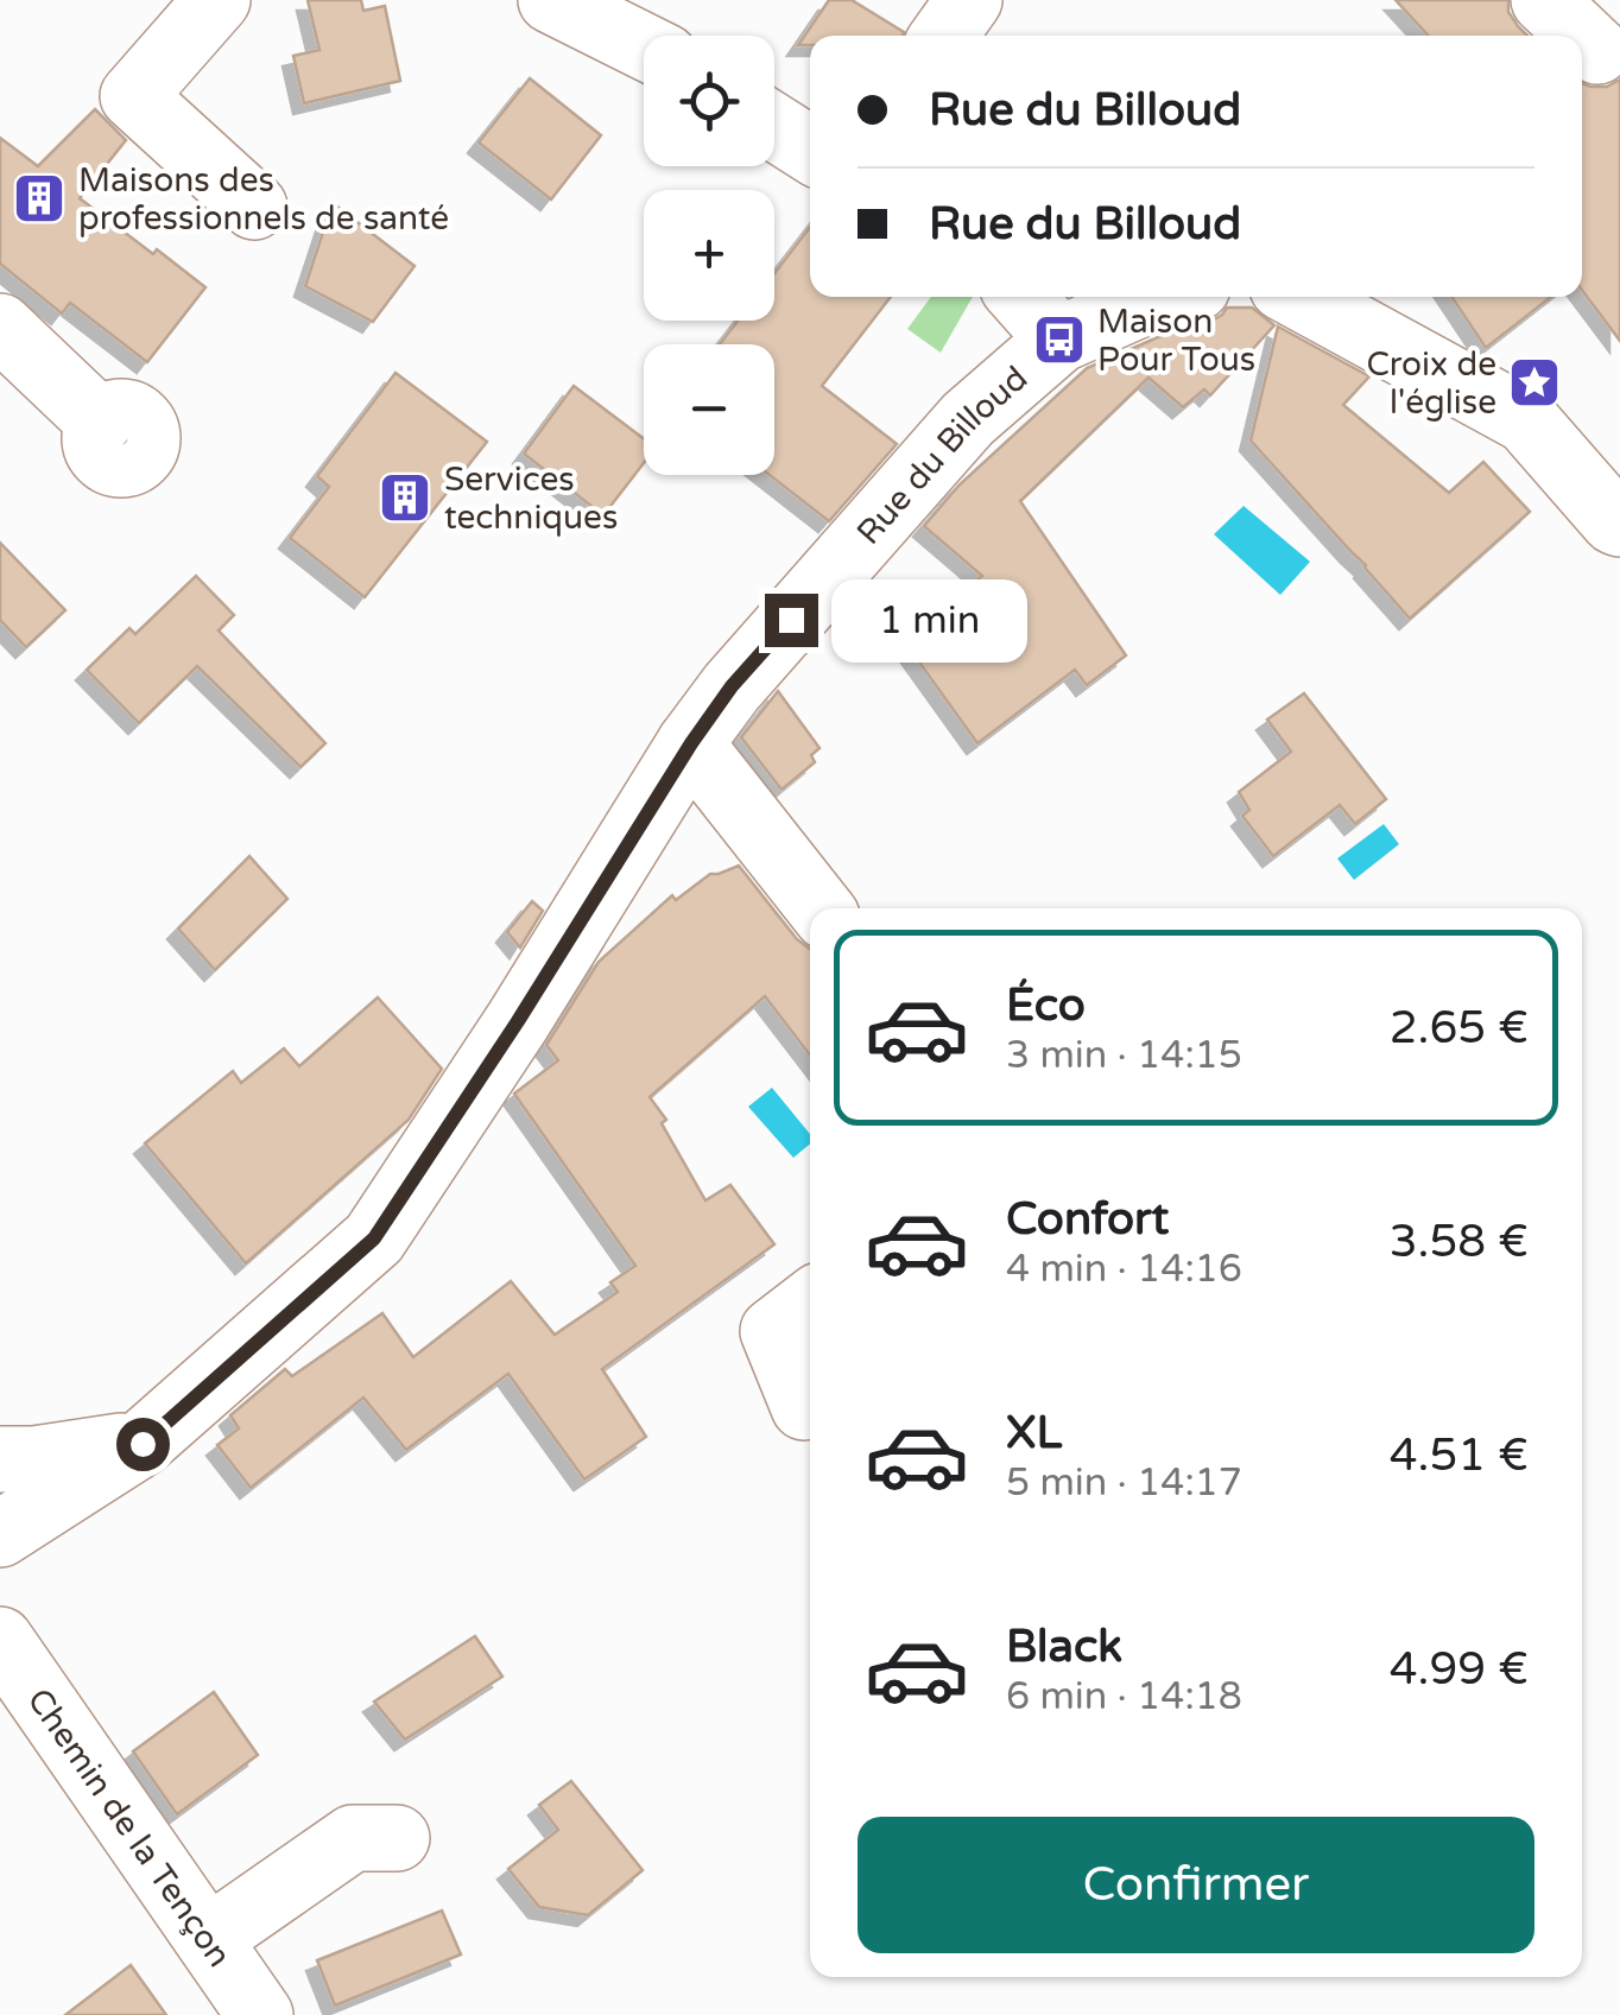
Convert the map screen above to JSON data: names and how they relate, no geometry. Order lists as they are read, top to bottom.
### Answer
{
  "streets": {
    "street": ["Rue du Billoud", "Chemin de la Tençon"]
  },
  "places": {
    "building": ["Maisons des professionnels de santé", "Services techniques"],
    "bus stop": ["Maison Pour Tous"],
    "place": ["Croix de l'église"]
  },
  "page": {
    "map_buttons": ["+", "−"],
    "banner": ["Rue du Billoud", "Rue du Billoud"],
    "bubble": "1 min",
    "list": [
      {
        "name": "Éco",
        "note": "3 min · 14:15",
        "value": "2.65 €"
      },
      {
        "name": "Confort",
        "note": "4 min · 14:16",
        "value": "3.58 €"
      },
      {
        "name": "XL",
        "note": "5 min · 14:17",
        "value": "4.51 €"
      },
      {
        "name": "Black",
        "note": "6 min · 14:18",
        "value": "4.99 €"
      }
    ],
    "buttons": "Confirmer"
  }
}
